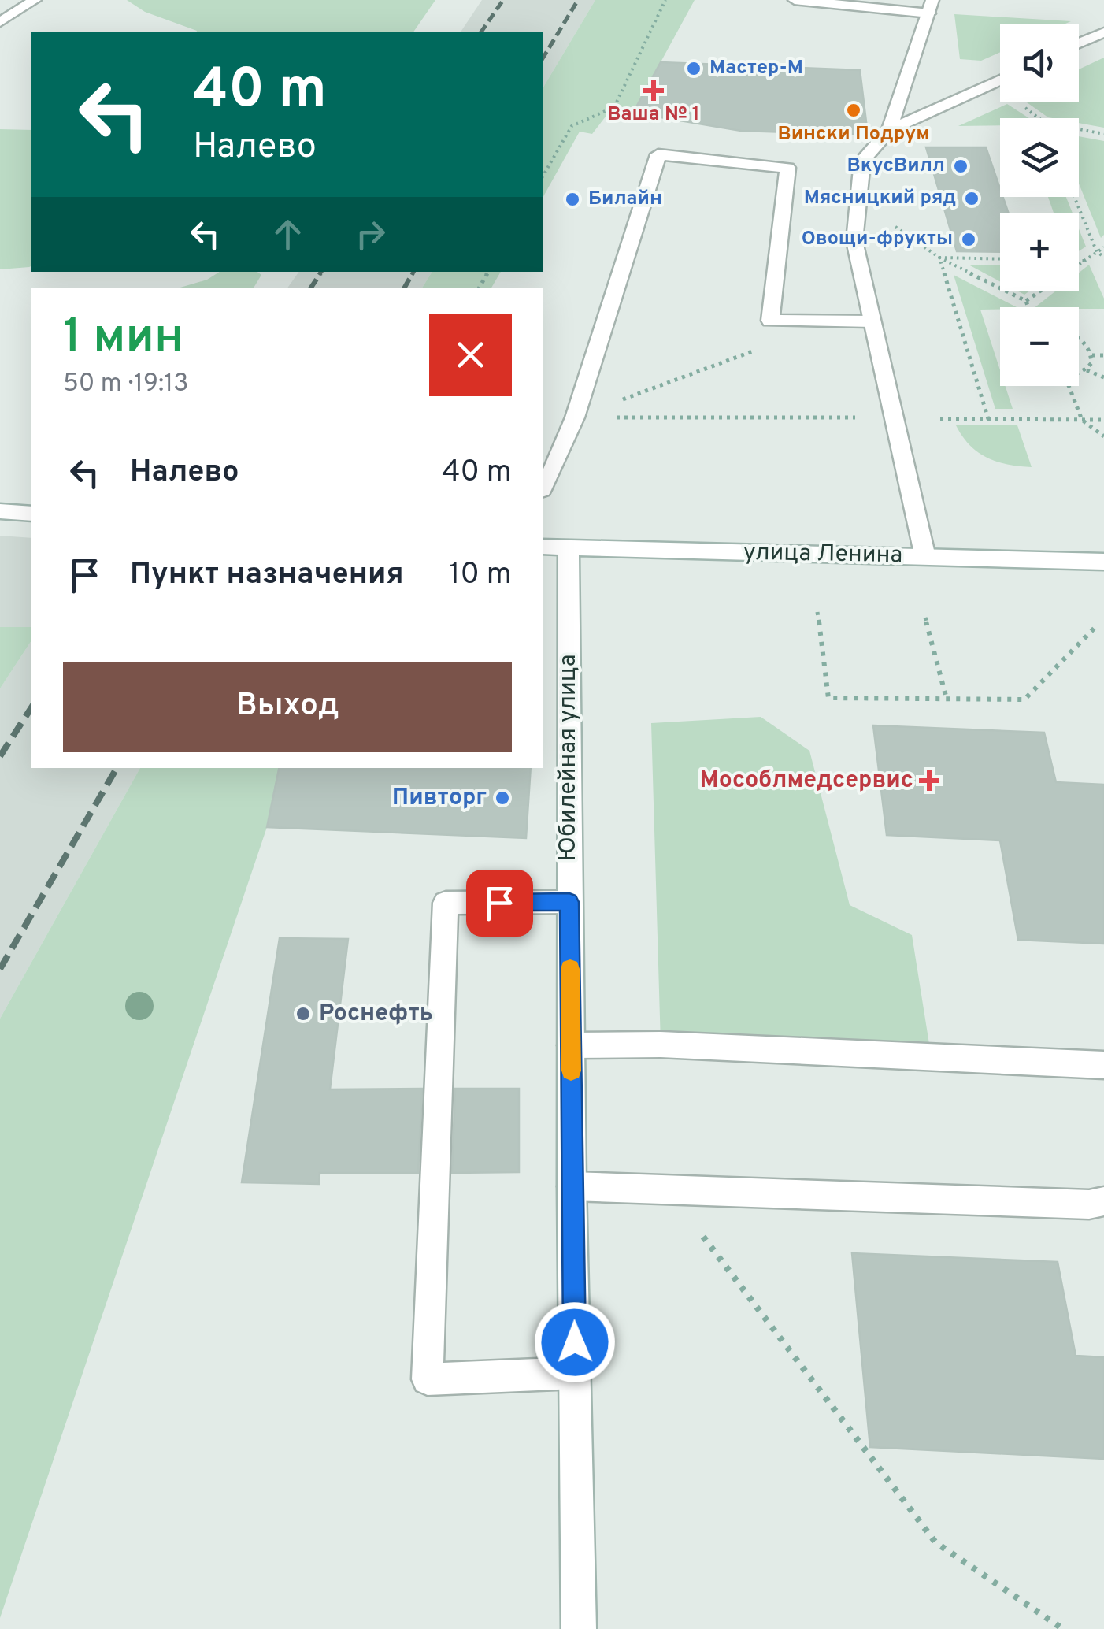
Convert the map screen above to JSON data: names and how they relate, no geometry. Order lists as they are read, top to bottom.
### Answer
{
  "streets": {
    "street": ["улица Ленина", "Юбилейная улица"]
  },
  "crossings": [
    ["улица Ленина", "Юбилейная улица"]
  ],
  "places": {
    "other": [
      "Мастер-М",
      "Вински Подрум",
      "ВкусВилл",
      "Мясницкий ряд",
      "Билайн",
      "Овощи-фрукты",
      "Пивторг",
      "Роснефть"
    ],
    "health": ["Ваша № 1", "Мособлмедсервис"]
  },
  "page": {
    "map_buttons": ["+", "−"],
    "turn": ["40 m", "Налево"],
    "heading": ["1 мин", "50 m · 19:13"],
    "list": [
      {
        "name": "Налево",
        "value": "40 m"
      },
      {
        "name": "Пункт назначения",
        "value": "10 m"
      }
    ],
    "buttons": "Выход"
  }
}
